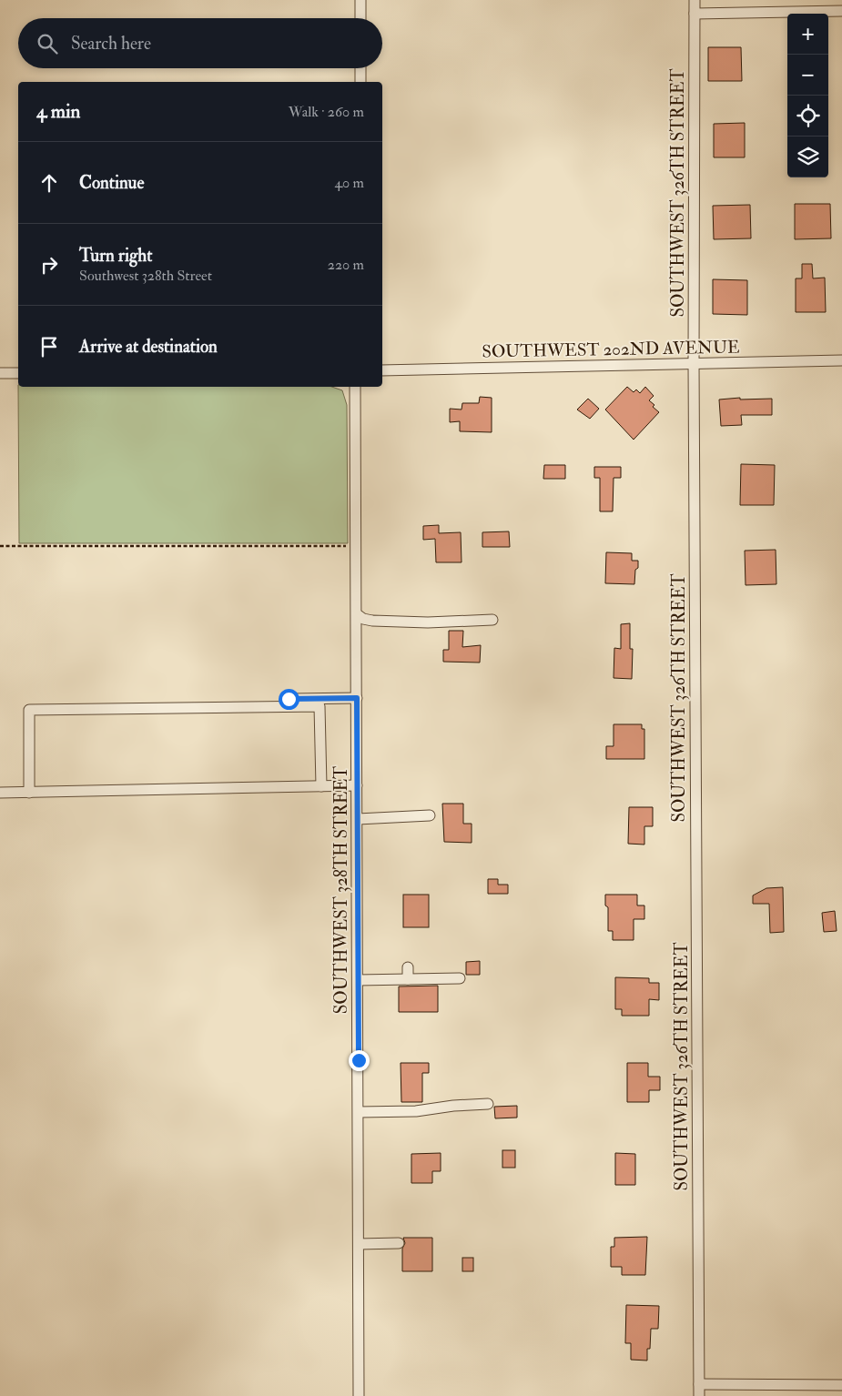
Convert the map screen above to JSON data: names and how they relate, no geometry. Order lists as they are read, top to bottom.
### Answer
{
  "streets": {
    "street": ["SOUTHWEST 326TH STREET", "SOUTHWEST 202ND AVENUE", "SOUTHWEST 328TH STREET"]
  },
  "crossings": [
    ["SOUTHWEST 326TH STREET", "SOUTHWEST 202ND AVENUE"]
  ],
  "page": {
    "map_buttons": ["+", "−"],
    "search": "Search here",
    "heading": ["4 min", "Walk · 260 m"],
    "list": [
      ["Continue", "40 m"],
      ["Turn right", "Southwest 328th Street", "220 m"],
      "Arrive at destination"
    ]
  }
}
